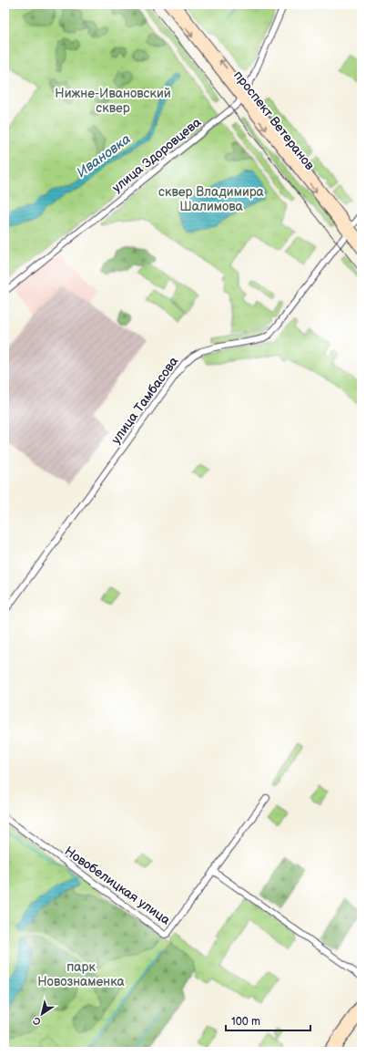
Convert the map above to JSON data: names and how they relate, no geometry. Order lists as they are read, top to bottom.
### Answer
{
  "streets": {
    "main road": ["проспект Ветеранов"],
    "street": ["улица Здоровцева", "улица Тамбасова", "Новобелицкая улица"]
  },
  "crossings": [
    ["проспект Ветеранов", "улица Здоровцева"],
    ["проспект Ветеранов", "улица Тамбасова"]
  ],
  "water": ["Ивановка"],
  "parks": ["Нижне-Ивановский сквер", "сквер Владимира Шалимова", "парк Новознаменка"],
  "scale_bar": "100 m",
  "north": "bottom left"
}
